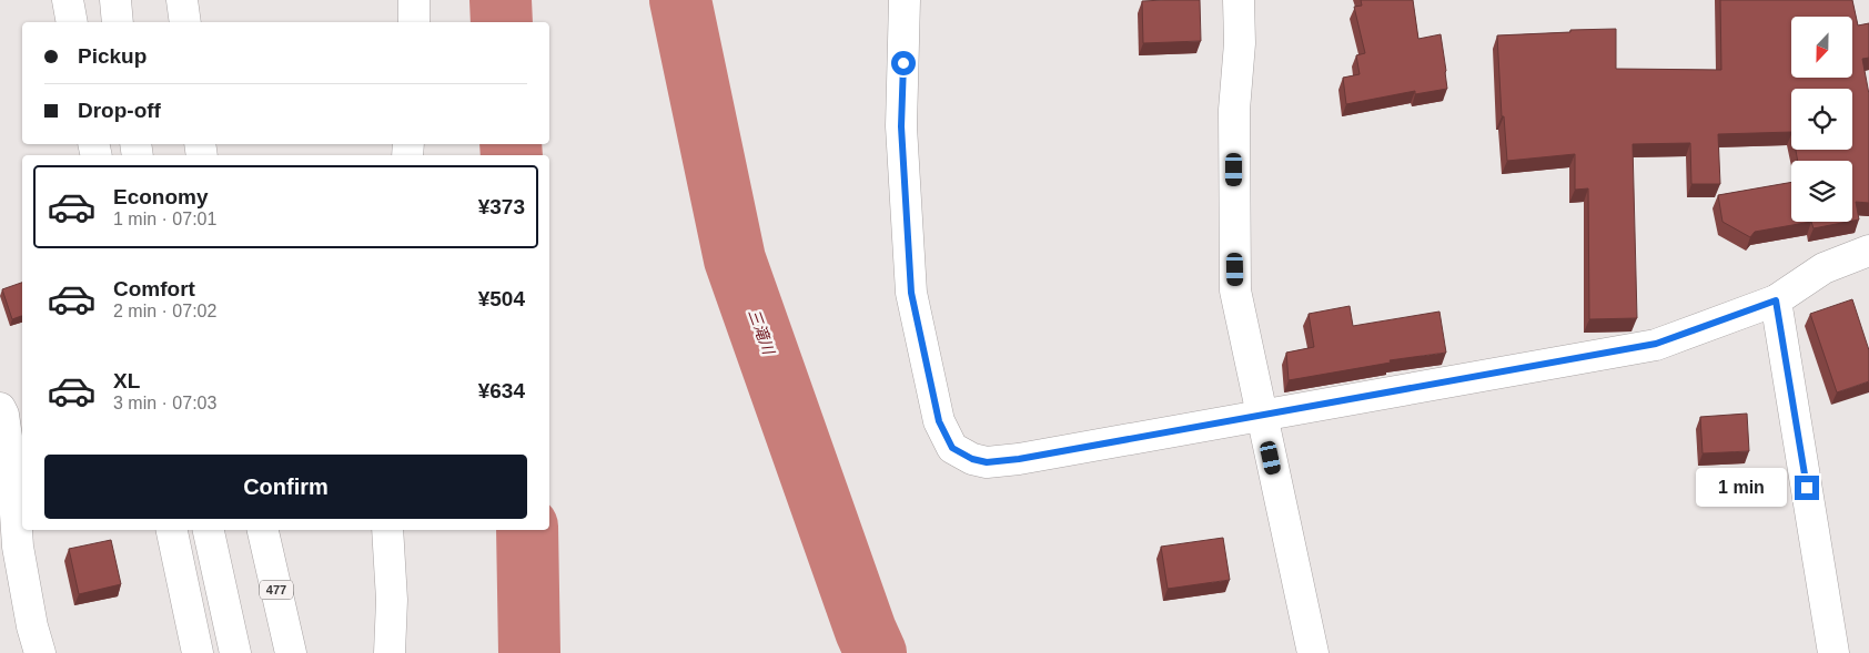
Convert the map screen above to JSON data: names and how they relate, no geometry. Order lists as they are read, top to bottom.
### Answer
{
  "streets": {
    "main road": ["477"]
  },
  "water": ["三滝川"],
  "north": "bottom",
  "page": {
    "banner": ["Pickup", "Drop-off"],
    "list": [
      {
        "name": "Economy",
        "note": "1 min · 07:01",
        "value": "¥373"
      },
      {
        "name": "Comfort",
        "note": "2 min · 07:02",
        "value": "¥504"
      },
      {
        "name": "XL",
        "note": "3 min · 07:03",
        "value": "¥634"
      }
    ],
    "buttons": "Confirm",
    "bubble": "1 min"
  }
}
